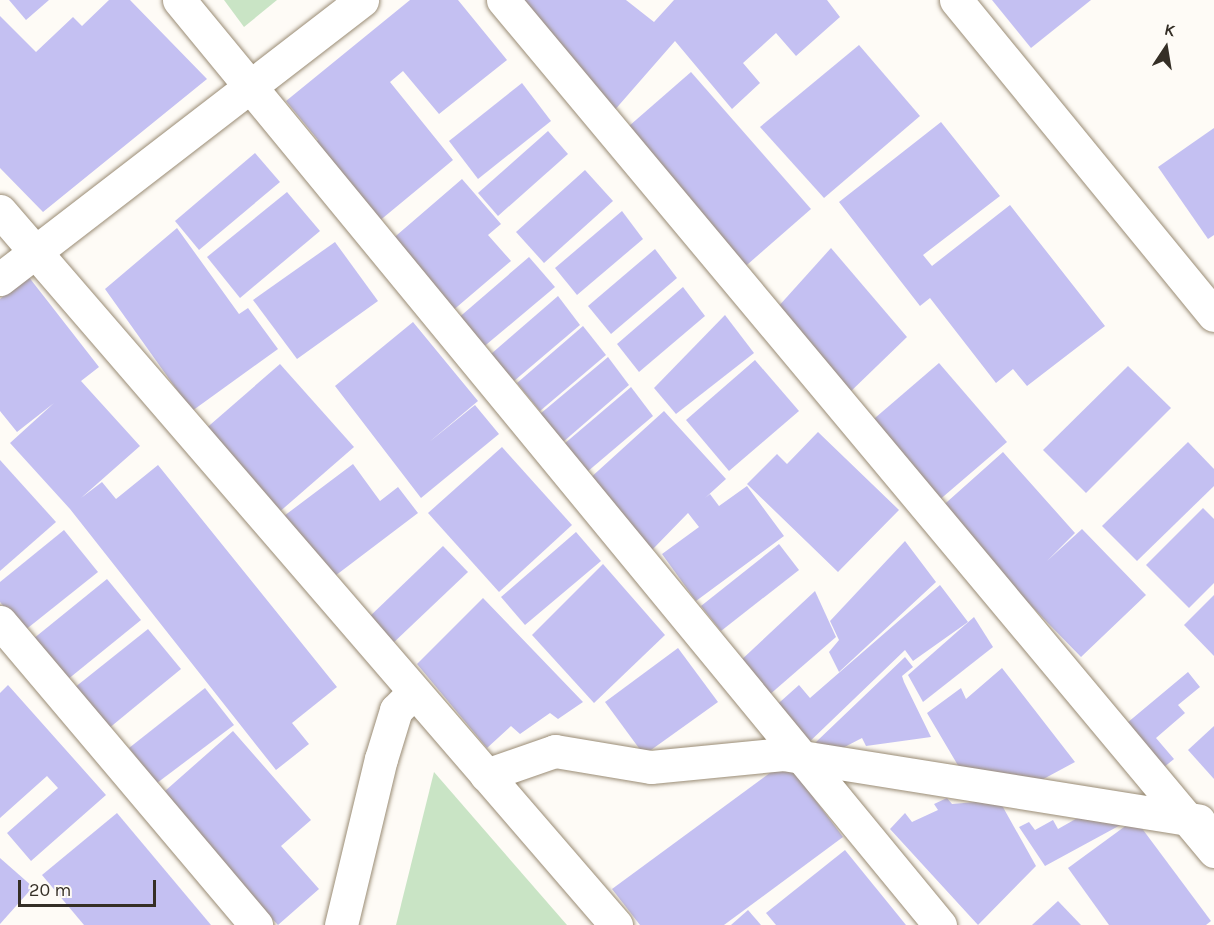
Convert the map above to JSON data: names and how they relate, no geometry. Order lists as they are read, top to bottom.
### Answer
{
  "scale_bar": "20 m",
  "north": "top"
}
